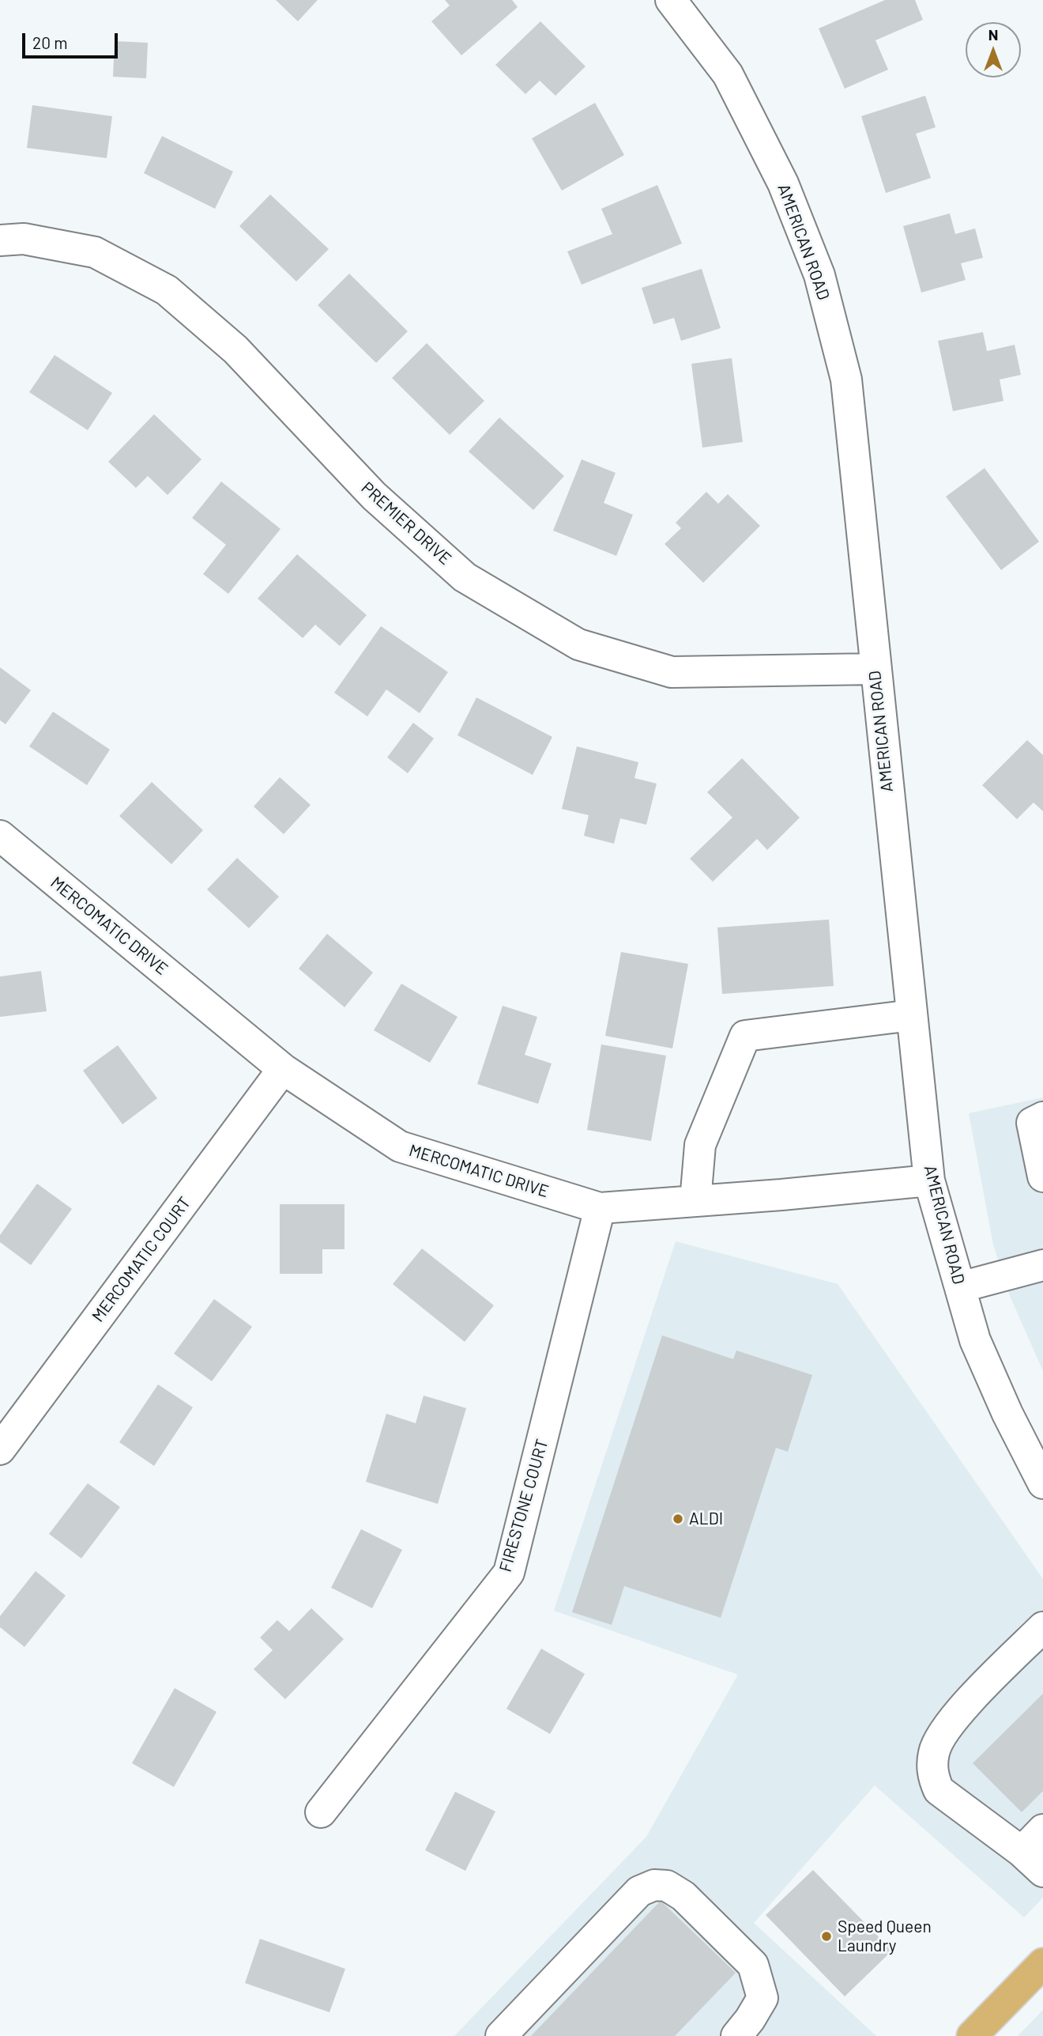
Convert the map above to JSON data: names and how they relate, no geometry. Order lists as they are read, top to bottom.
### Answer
{
  "streets": {
    "street": [
      "AMERICAN ROAD",
      "PREMIER DRIVE",
      "MERCOMATIC DRIVE",
      "MERCOMATIC COURT",
      "FIRESTONE COURT"
    ]
  },
  "crossings": [
    ["AMERICAN ROAD", "PREMIER DRIVE"],
    ["AMERICAN ROAD", "MERCOMATIC DRIVE"],
    ["MERCOMATIC DRIVE", "MERCOMATIC COURT"],
    ["MERCOMATIC DRIVE", "FIRESTONE COURT"]
  ],
  "places": ["ALDI", "Speed Queen Laundry"],
  "scale_bar": "20 m",
  "north": "top"
}
